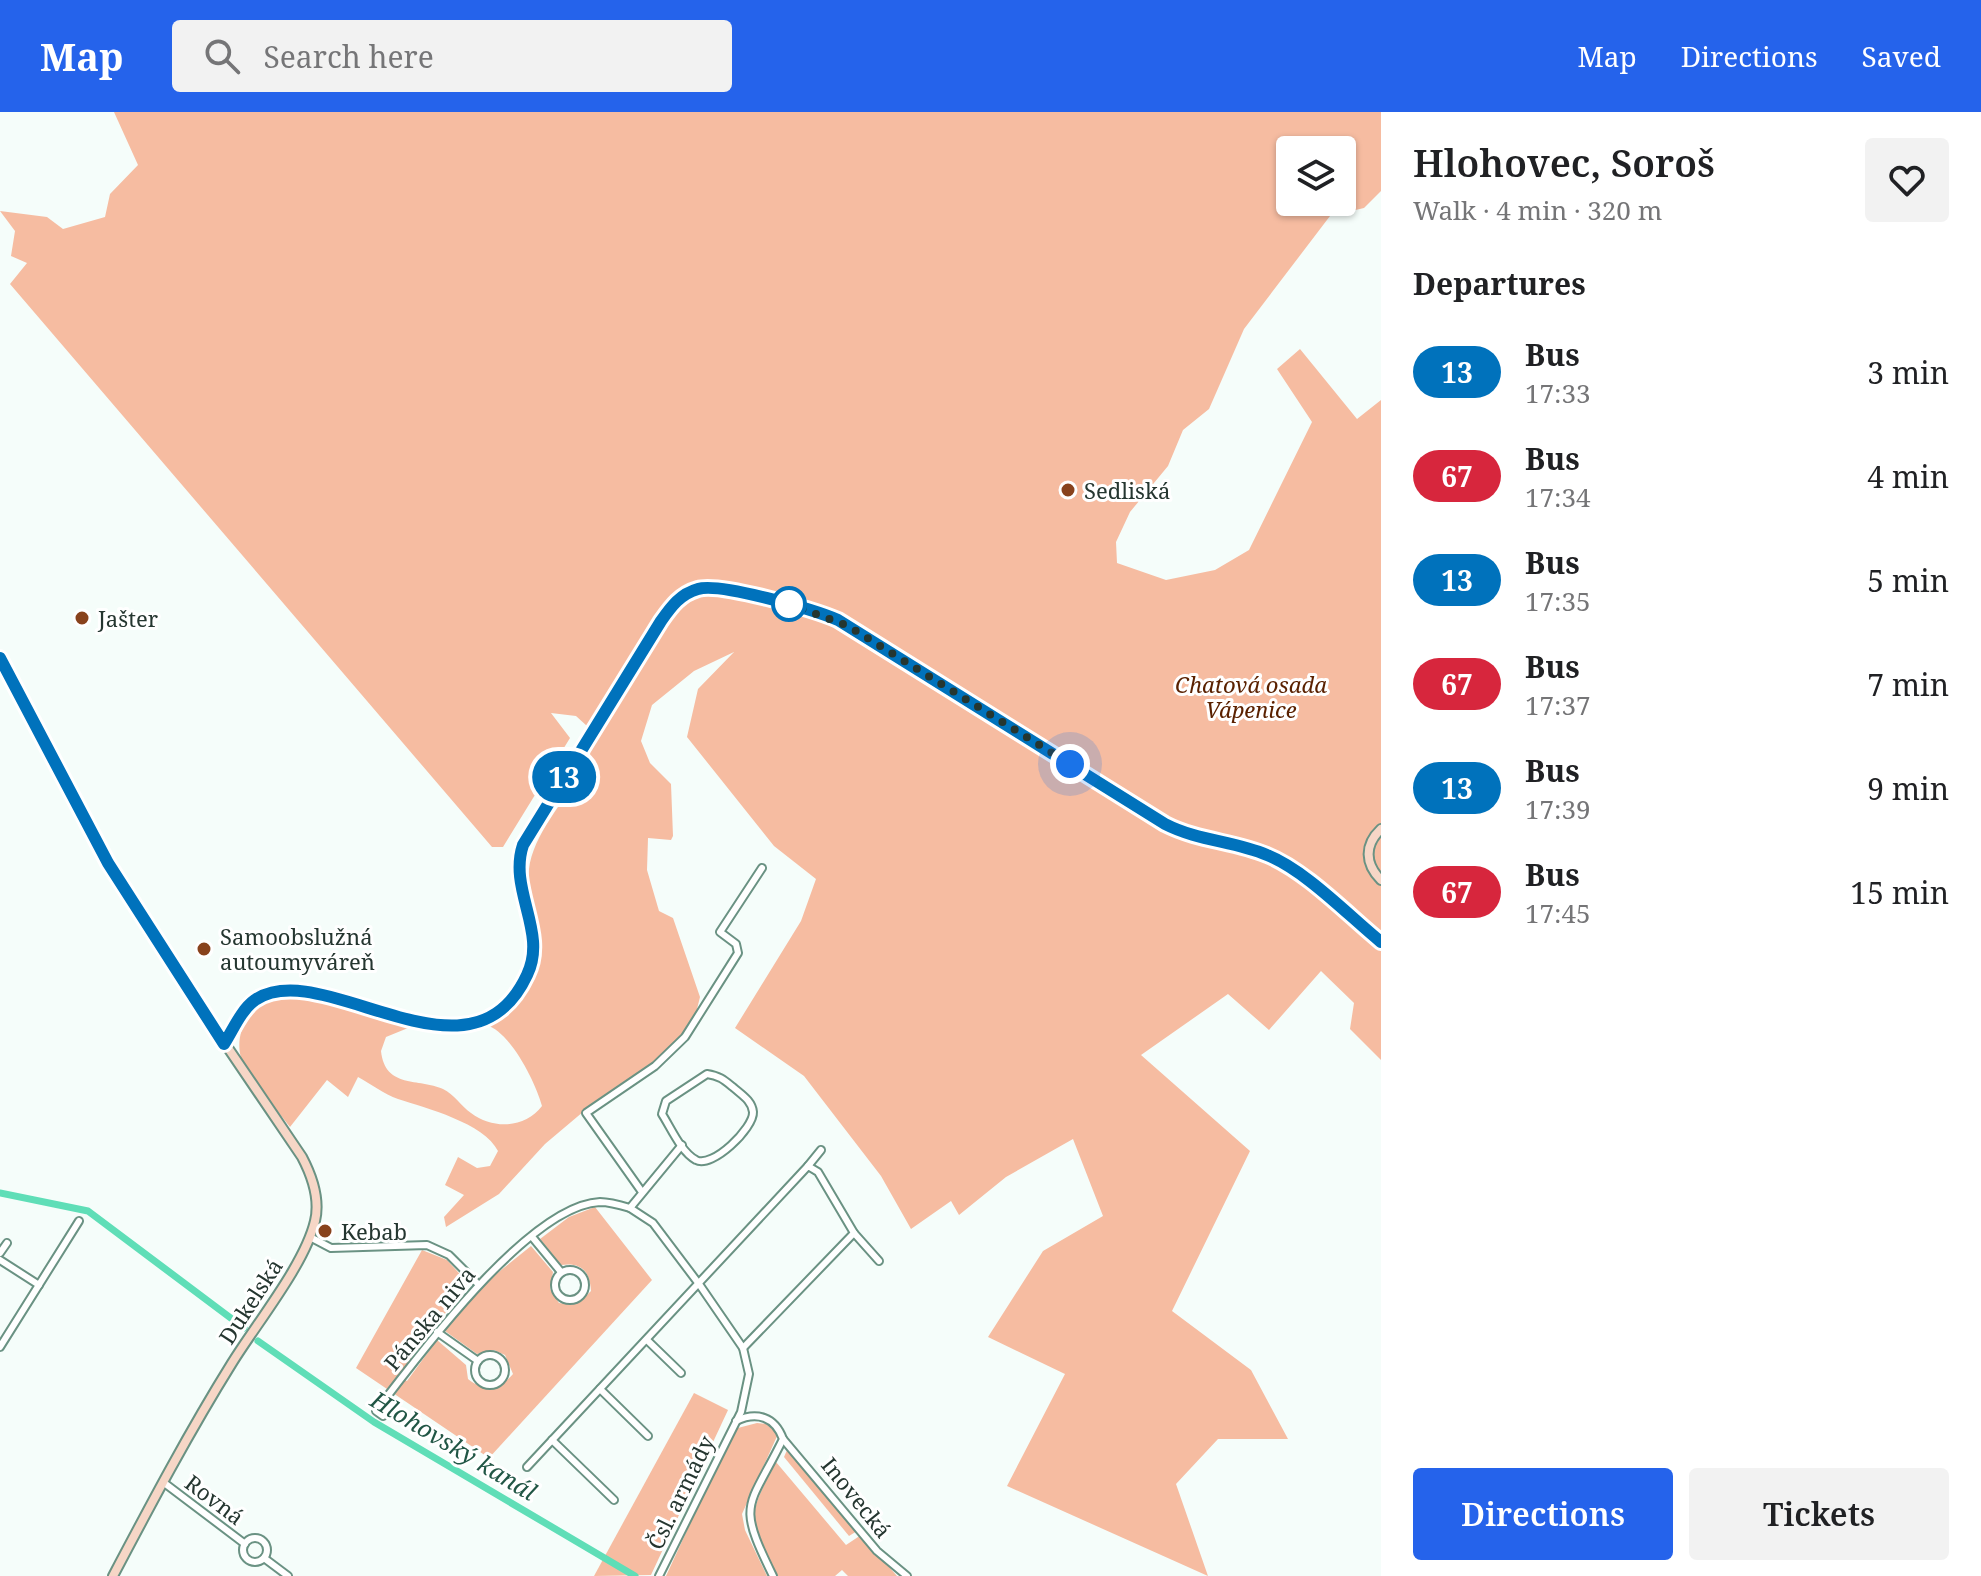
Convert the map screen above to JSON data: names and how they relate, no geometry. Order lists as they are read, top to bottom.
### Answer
{
  "streets": {
    "main road": ["Dukelská"],
    "street": [
      "Pánska niva",
      "Čsl. armády",
      "Inovecká",
      "Rovná"
    ]
  },
  "crossings": [
    ["Dukelská", "Rovná"]
  ],
  "water": ["Hlohovský kanál"],
  "parks": ["Chatová osada Vápenice"],
  "places": [
    "Sedliská",
    "Jašter",
    "Samoobslužná autoumyváreň",
    "Kebab"
  ],
  "lines": ["bus line 13"],
  "page": {
    "header": "Map",
    "search": "Search here",
    "nav": ["Map", "Directions", "Saved"],
    "on_map": "13",
    "heading": [
      ["Hlohovec, Soroš", "Walk · 4 min · 320 m"],
      "Departures"
    ],
    "list": [
      {
        "mark": "13",
        "name": "Bus",
        "note": "17:33",
        "value": "3 min"
      },
      {
        "mark": "67",
        "name": "Bus",
        "note": "17:34",
        "value": "4 min"
      },
      {
        "mark": "13",
        "name": "Bus",
        "note": "17:35",
        "value": "5 min"
      },
      {
        "mark": "67",
        "name": "Bus",
        "note": "17:37",
        "value": "7 min"
      },
      {
        "mark": "13",
        "name": "Bus",
        "note": "17:39",
        "value": "9 min"
      },
      {
        "mark": "67",
        "name": "Bus",
        "note": "17:45",
        "value": "15 min"
      }
    ],
    "buttons": ["Directions", "Tickets"]
  }
}
